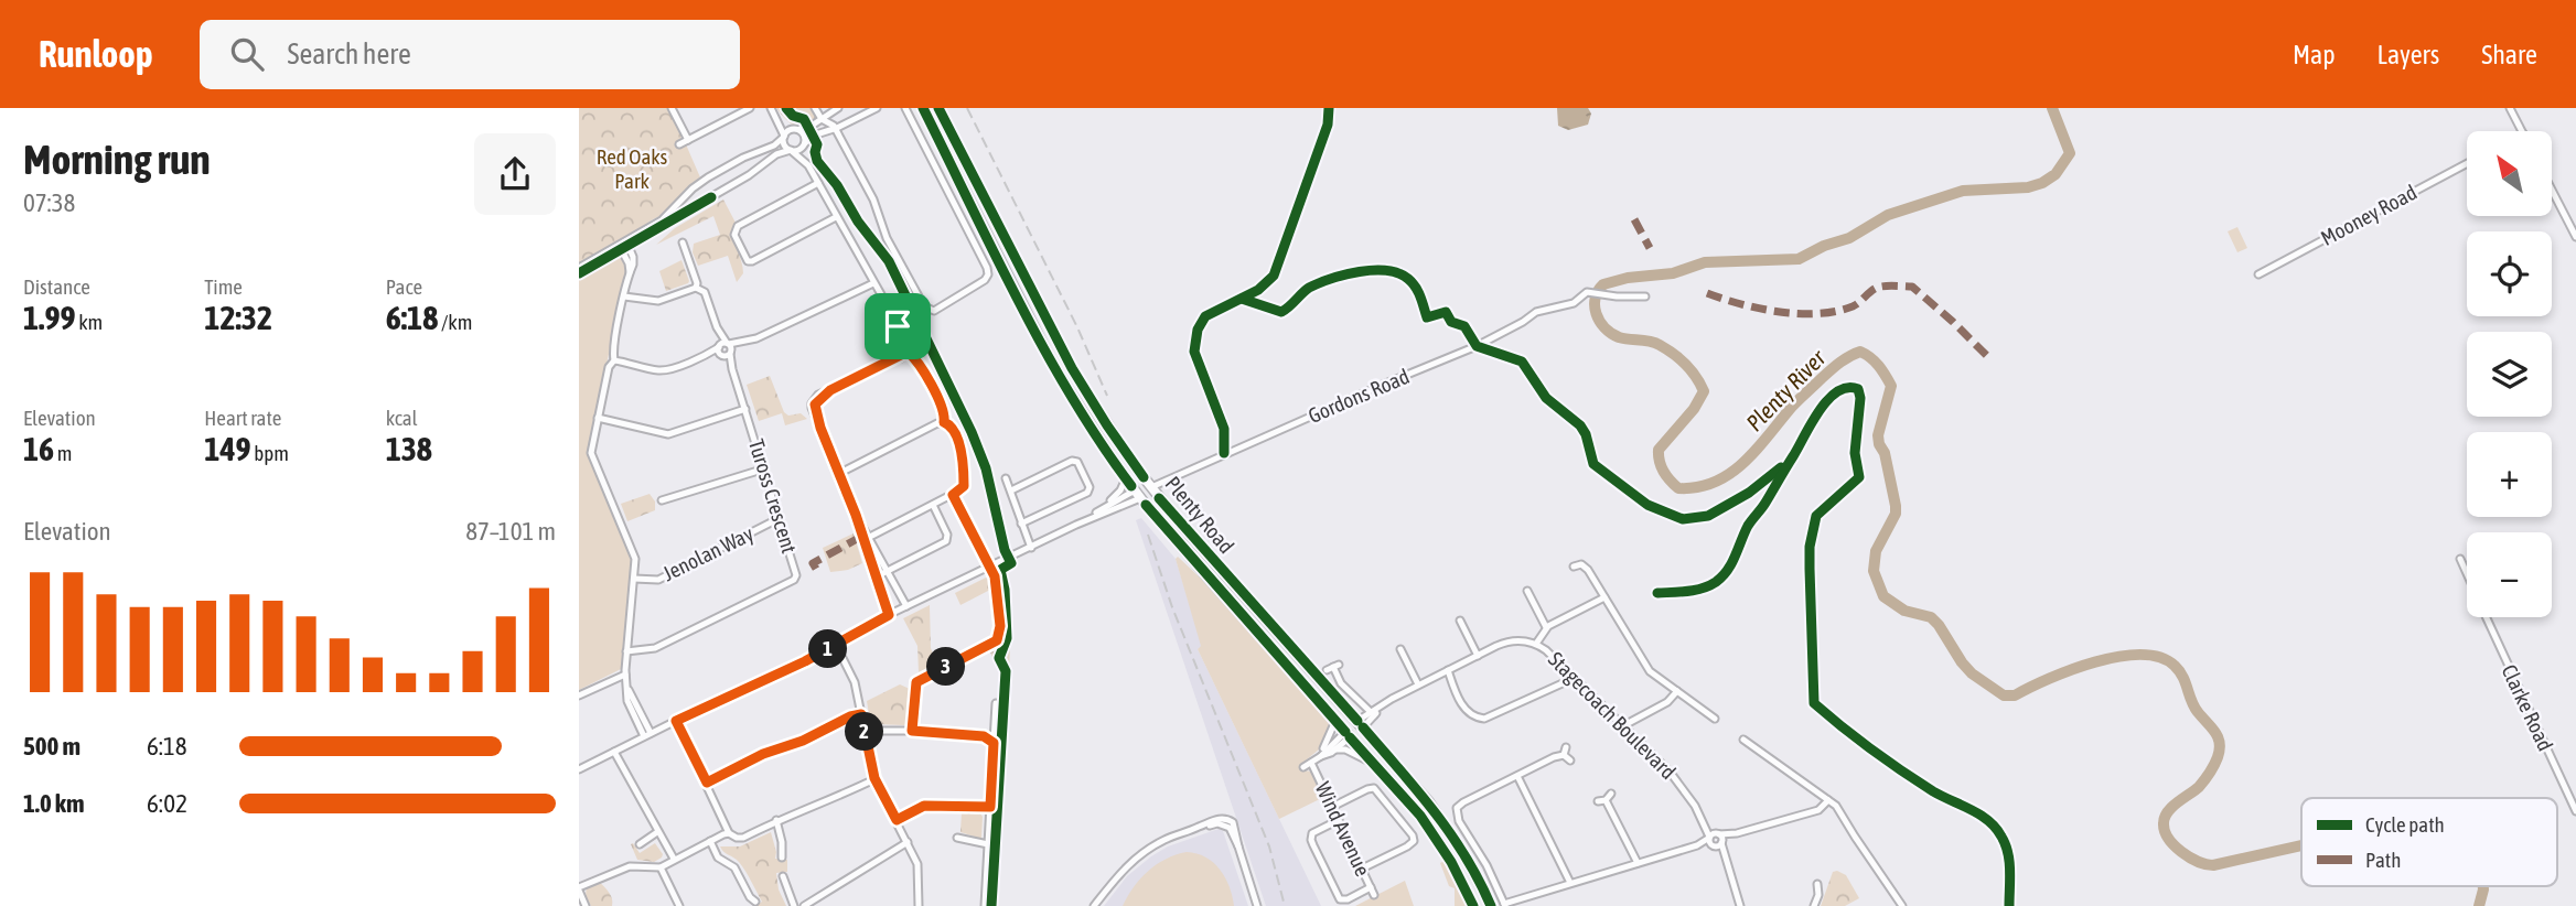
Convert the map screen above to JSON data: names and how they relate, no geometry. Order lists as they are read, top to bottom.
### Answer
{
  "streets": {
    "highway": ["Gordons Road", "Plenty Road"],
    "street": [
      "Mooney Road",
      "Tuross Crescent",
      "Jenolan Way",
      "Clarke Road",
      "Stagecoach Boulevard",
      "Wind Avenue"
    ]
  },
  "crossings": [
    ["Gordons Road", "Plenty Road"],
    ["Tuross Crescent", "Jenolan Way"],
    ["Plenty Road", "Stagecoach Boulevard"]
  ],
  "water": ["Plenty River"],
  "parks": ["Red Oaks Park"],
  "legend": ["Cycle path", "Path"],
  "north": "top left",
  "page": {
    "header": "Runloop",
    "search": "Search here",
    "nav": ["Map", "Layers", "Share"],
    "heading": ["Morning run", "07:38"],
    "map_buttons": ["+", "−"],
    "stats": [
      ["Distance", "1.99 km"],
      ["Time", "12:32"],
      ["Pace", "6:18 /km"],
      ["Elevation", "16 m"],
      ["Heart rate", "149 bpm"],
      ["kcal", "138"]
    ],
    "chart": ["Elevation", "87–101 m"],
    "pins": ["1", "3", "2"],
    "list": [
      {
        "name": "500 m",
        "note": "6:18"
      },
      {
        "name": "1.0 km",
        "note": "6:02"
      }
    ]
  }
}
